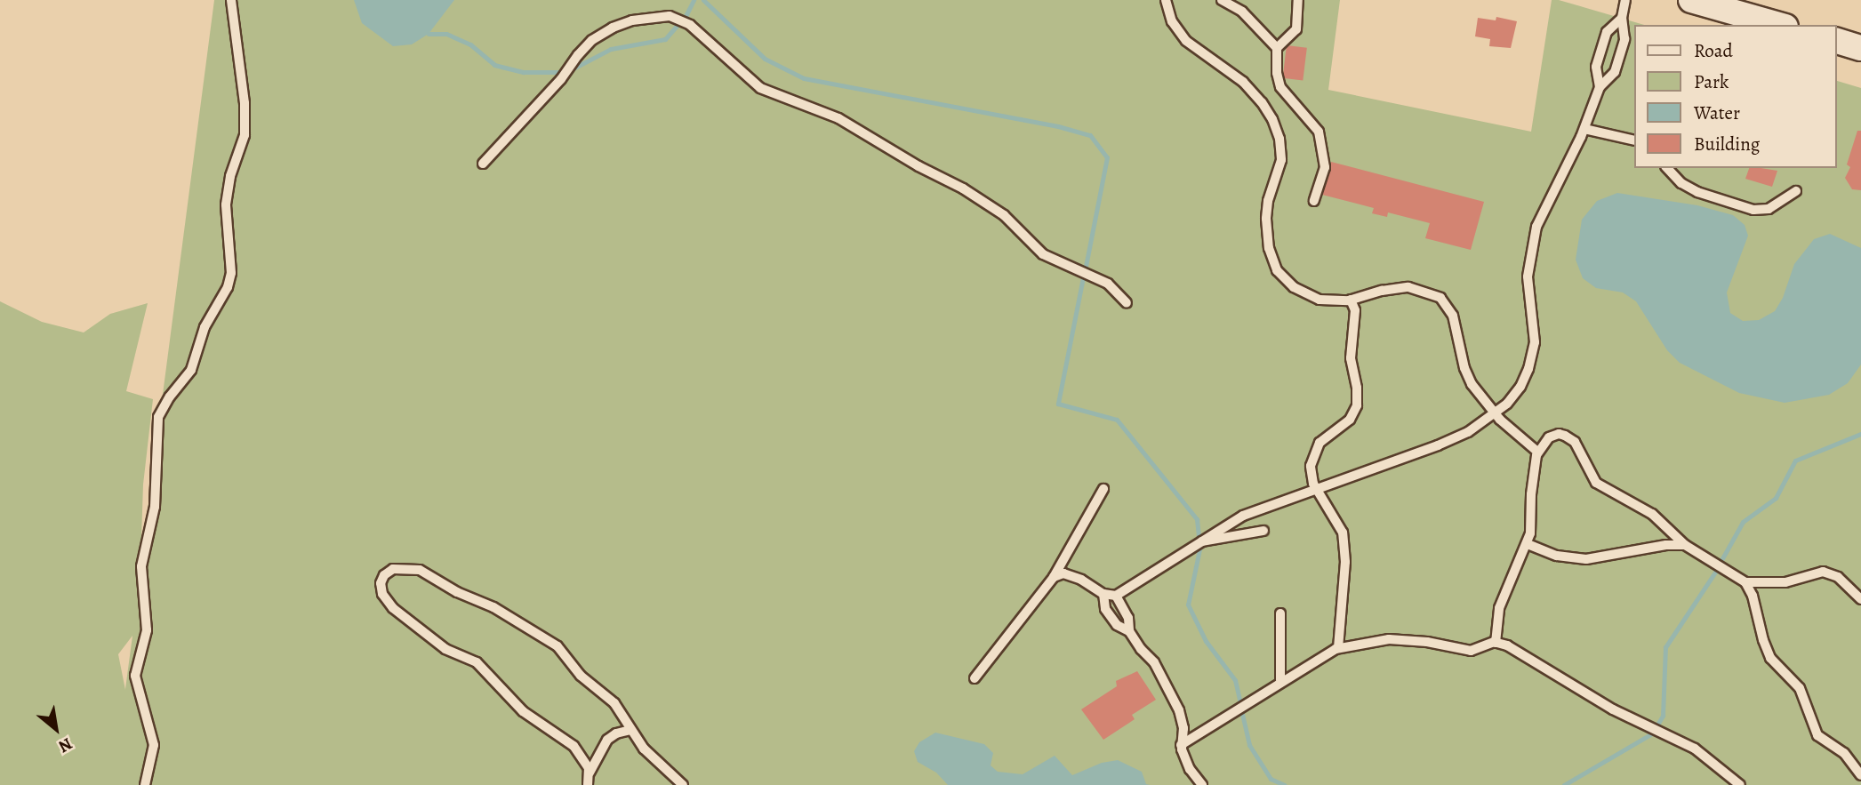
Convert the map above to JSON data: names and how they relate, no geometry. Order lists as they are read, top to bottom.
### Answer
{
  "legend": [
    "Road",
    "Park",
    "Water",
    "Building"
  ],
  "north": "bottom right"
}
